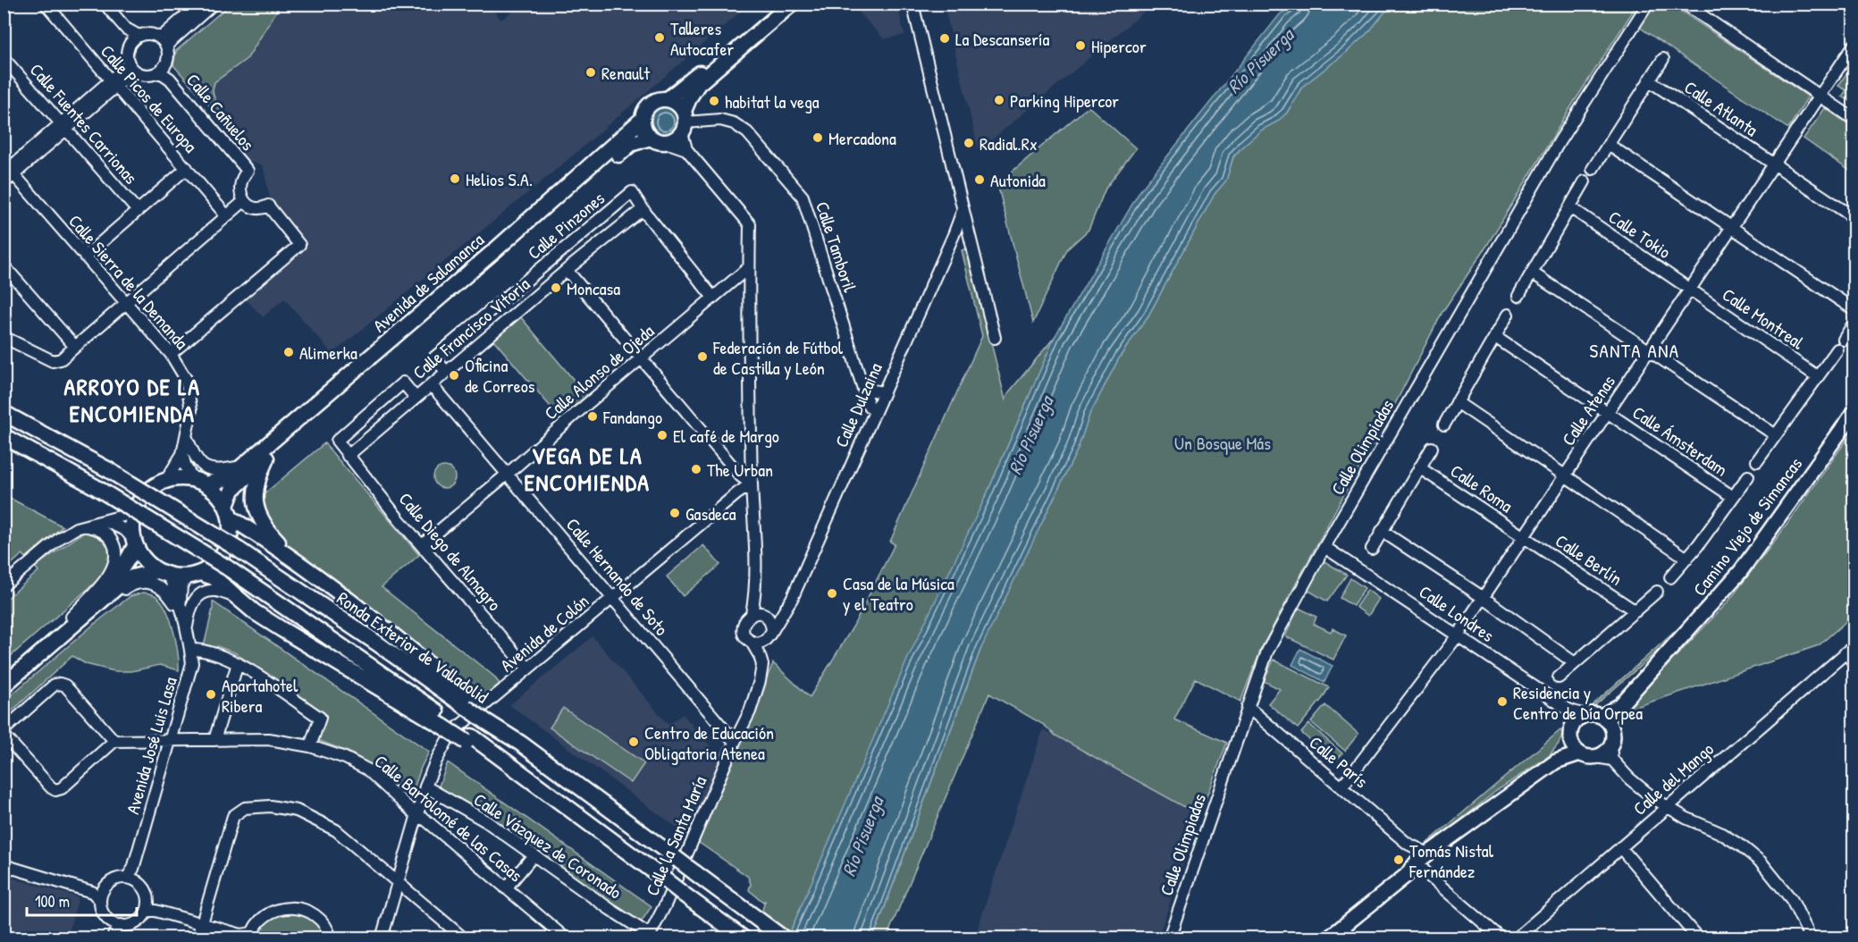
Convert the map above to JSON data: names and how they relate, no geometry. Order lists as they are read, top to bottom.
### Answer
{
  "streets": {
    "highway": ["Avenida de Salamanca", "Ronda Exterior de Valladolid"],
    "main road": ["Camino Viejo de Simancas"],
    "street": [
      "Calle Picos de Europa",
      "Calle Atlanta",
      "Calle Cañuelos",
      "Calle Fuentes Carrionas",
      "Calle Pinzones",
      "Calle Tokio",
      "Calle Tamboril",
      "Calle Sierra de la Demanda",
      "Calle Montreal",
      "Calle Francisco Vitoria",
      "Calle Alonso de Ojeda",
      "Calle Dulzaina",
      "Calle Atenas",
      "Calle Ámsterdam",
      "Calle Olimpiadas",
      "Calle Roma",
      "Calle Diego de Almagro",
      "Calle Berlín",
      "Calle Hernando de Soto",
      "Calle Londres",
      "Avenida de Colón",
      "Avenida José Luis Lasa",
      "Calle París",
      "Calle del Mango",
      "Calle Bartolomé de las Casas",
      "Calle la Santa María",
      "Calle Vázquez de Coronado"
    ]
  },
  "crossings": [
    ["Calle Atlanta", "Calle Atenas"],
    ["Calle Pinzones", "Calle Francisco Vitoria"],
    ["Calle Pinzones", "Calle Alonso de Ojeda"],
    ["Calle Tokio", "Calle Montreal"],
    ["Calle Tokio", "Calle Atenas"],
    ["Calle Tamboril", "Avenida de Salamanca"],
    ["Calle Tamboril", "Calle Dulzaina"],
    ["Calle Sierra de la Demanda", "Avenida de Salamanca"],
    ["Calle Sierra de la Demanda", "Avenida José Luis Lasa"],
    ["Avenida de Salamanca", "Avenida José Luis Lasa"],
    ["Calle Montreal", "Calle Atenas"],
    ["Calle Francisco Vitoria", "Calle Diego de Almagro"],
    ["Calle Francisco Vitoria", "Calle Hernando de Soto"],
    ["Calle Alonso de Ojeda", "Calle Diego de Almagro"],
    ["Calle Alonso de Ojeda", "Calle Hernando de Soto"],
    ["Calle Dulzaina", "Calle la Santa María"],
    ["Calle Atenas", "Calle Ámsterdam"],
    ["Calle Atenas", "Calle Roma"],
    ["Calle Atenas", "Calle Berlín"],
    ["Calle Atenas", "Calle Londres"],
    ["Calle Atenas", "Calle París"],
    ["Calle Olimpiadas", "Calle Londres"],
    ["Calle Olimpiadas", "Calle París"],
    ["Calle Roma", "Calle Berlín"],
    ["Camino Viejo de Simancas", "Calle Londres"],
    ["Calle Diego de Almagro", "Avenida de Colón"],
    ["Calle Hernando de Soto", "Avenida de Colón"],
    ["Calle Hernando de Soto", "Calle la Santa María"],
    ["Avenida de Colón", "Calle Bartolomé de las Casas"],
    ["Avenida de Colón", "Calle Vázquez de Coronado"],
    ["Avenida José Luis Lasa", "Calle Bartolomé de las Casas"],
    ["Calle la Santa María", "Calle Vázquez de Coronado"]
  ],
  "districts": ["SANTA ANA", "ARROYO DE LA ENCOMIENDA", "VEGA DE LA ENCOMIENDA"],
  "water": ["Río Pisuerga"],
  "parks": ["Un Bosque Más"],
  "places": [
    "Talleres Autocafer",
    "La Descansería",
    "Hipercor",
    "Renault",
    "Parking Hipercor",
    "habitat la vega",
    "Mercadona",
    "Radial.Rx",
    "Helios S.A.",
    "Autonida",
    "Moncasa",
    "Alimerka",
    "Federación de Fútbol de Castilla y León",
    "Oficina de Correos",
    "Fandango",
    "El café de Margo",
    "The Urban",
    "Gasdeca",
    "Casa de la Música y el Teatro",
    "Apartahotel Ribera",
    "Residencia y Centro de Día Orpea",
    "Centro de Educación Obligatoria Atenea",
    "Tomás Nistal Fernández"
  ],
  "scale_bar": "100 m"
}
